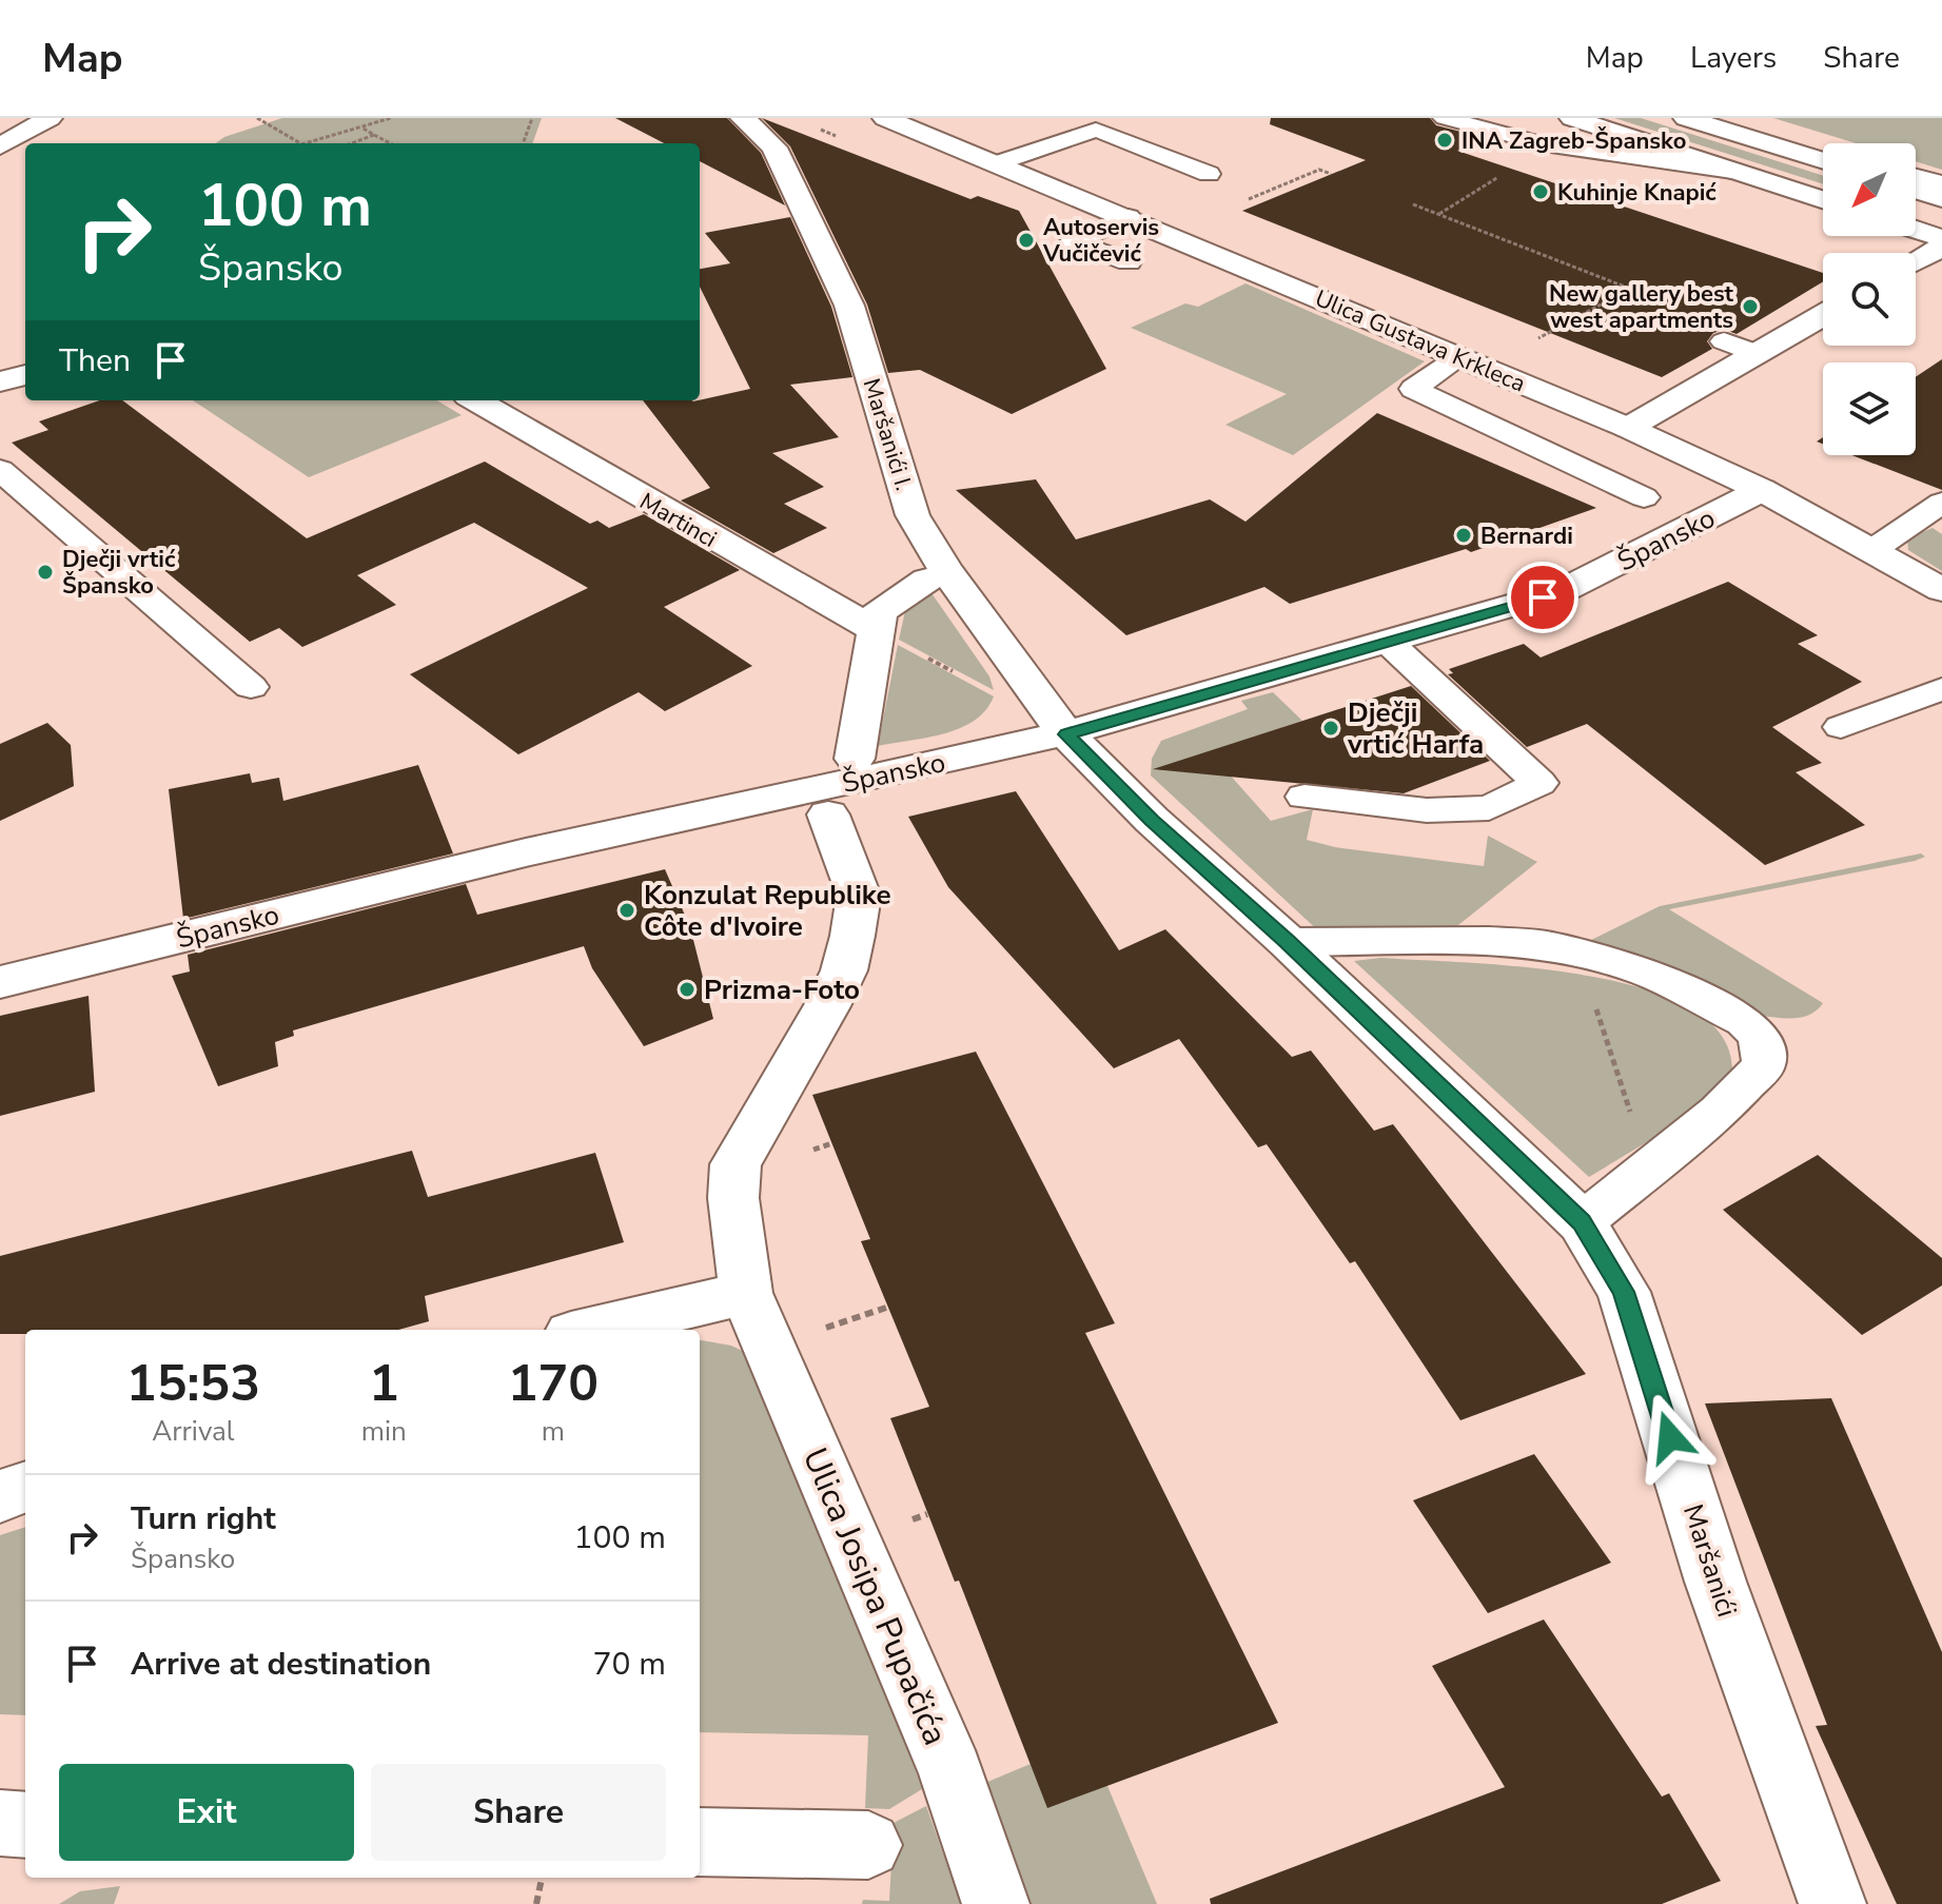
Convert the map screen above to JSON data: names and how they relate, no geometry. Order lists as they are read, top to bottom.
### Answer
{
  "streets": {
    "street": [
      "Ulica Gustava Krkleca",
      "Maršanići I.",
      "Martinci",
      "Špansko",
      "Maršanići",
      "Ulica Josipa Pupačića"
    ]
  },
  "crossings": [
    ["Ulica Gustava Krkleca", "Špansko"],
    ["Maršanići I.", "Špansko"],
    ["Maršanići I.", "Maršanići"],
    ["Špansko", "Maršanići"]
  ],
  "places": [
    "INA Zagreb-Špansko",
    "Kuhinje Knapić",
    "Autoservis Vučičević",
    "New gallery best west apartments",
    "Bernardi",
    "Dječji vrtić Špansko",
    "Dječji vrtić Harfa",
    "Konzulat Republike Côte d'Ivoire",
    "Prizma-Foto"
  ],
  "north": "bottom left",
  "page": {
    "header": "Map",
    "nav": ["Map", "Layers", "Share"],
    "turn": ["100 m", "Špansko"],
    "then": "Then",
    "eta": [
      "15:53",
      "Arrival",
      "1",
      "min",
      "170",
      "m"
    ],
    "list": [
      {
        "name": "Turn right",
        "note": "Špansko",
        "value": "100 m"
      },
      {
        "name": "Arrive at destination",
        "value": "70 m"
      }
    ],
    "buttons": ["Exit", "Share"]
  }
}
